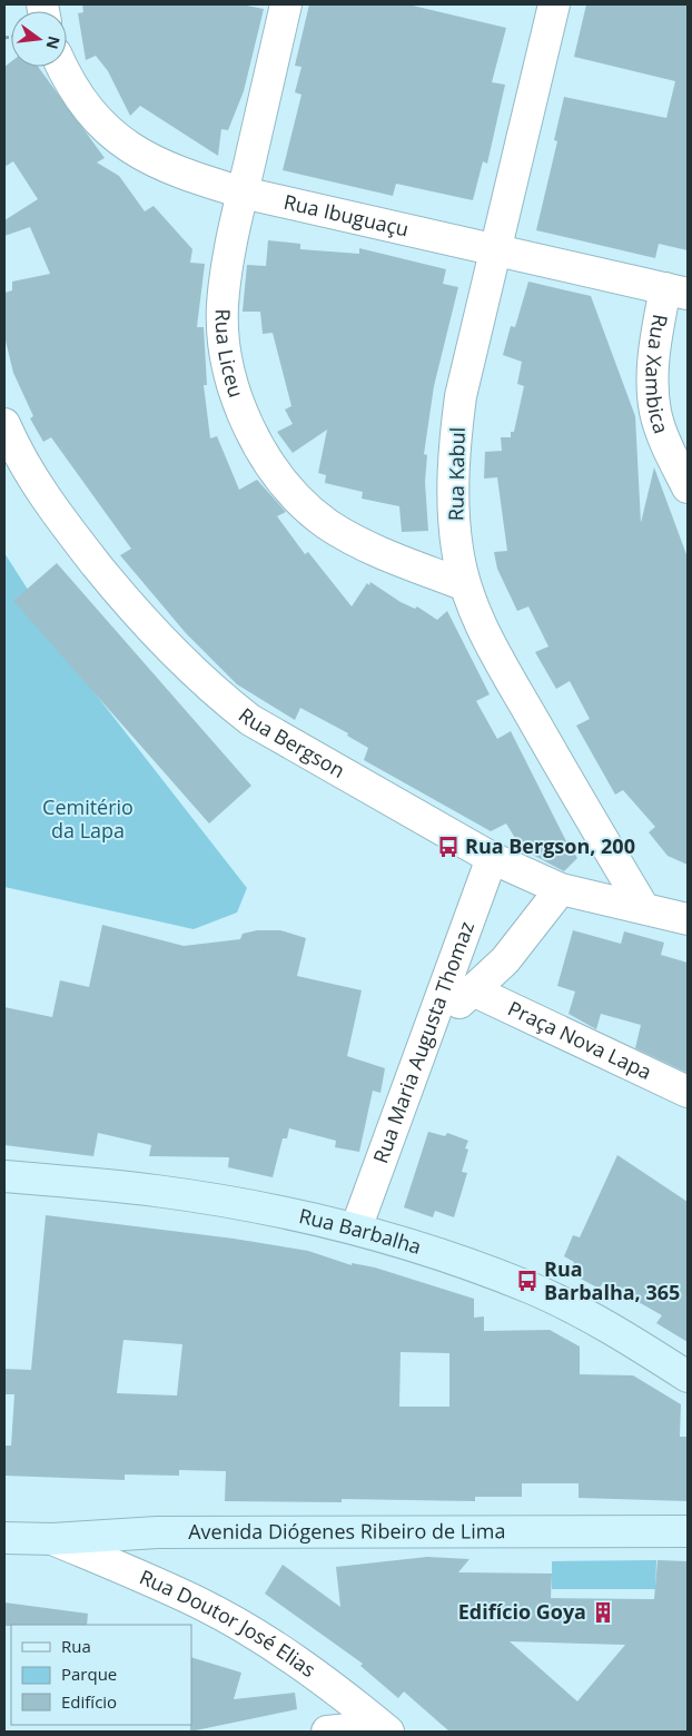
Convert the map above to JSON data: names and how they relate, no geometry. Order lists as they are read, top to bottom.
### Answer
{
  "streets": {
    "main road": ["Rua Barbalha", "Avenida Diógenes Ribeiro de Lima"],
    "street": [
      "Rua Ibuguaçu",
      "Rua Liceu",
      "Rua Xambica",
      "Rua Kabul",
      "Rua Bergson",
      "Praça Nova Lapa",
      "Rua Maria Augusta Thomaz",
      "Rua Doutor José Elias"
    ]
  },
  "crossings": [
    ["Rua Ibuguaçu", "Rua Liceu"],
    ["Rua Ibuguaçu", "Rua Xambica"],
    ["Rua Ibuguaçu", "Rua Kabul"],
    ["Rua Liceu", "Rua Kabul"],
    ["Rua Kabul", "Rua Bergson"],
    ["Rua Bergson", "Rua Maria Augusta Thomaz"],
    ["Rua Maria Augusta Thomaz", "Rua Barbalha"],
    ["Avenida Diógenes Ribeiro de Lima", "Rua Doutor José Elias"]
  ],
  "parks": ["Cemitério da Lapa"],
  "places": {
    "bus stop": ["Rua Bergson, 200", "Rua Barbalha, 365"],
    "building": ["Edifício Goya"]
  },
  "legend": ["Rua", "Parque", "Edifício"],
  "north": "right"
}
